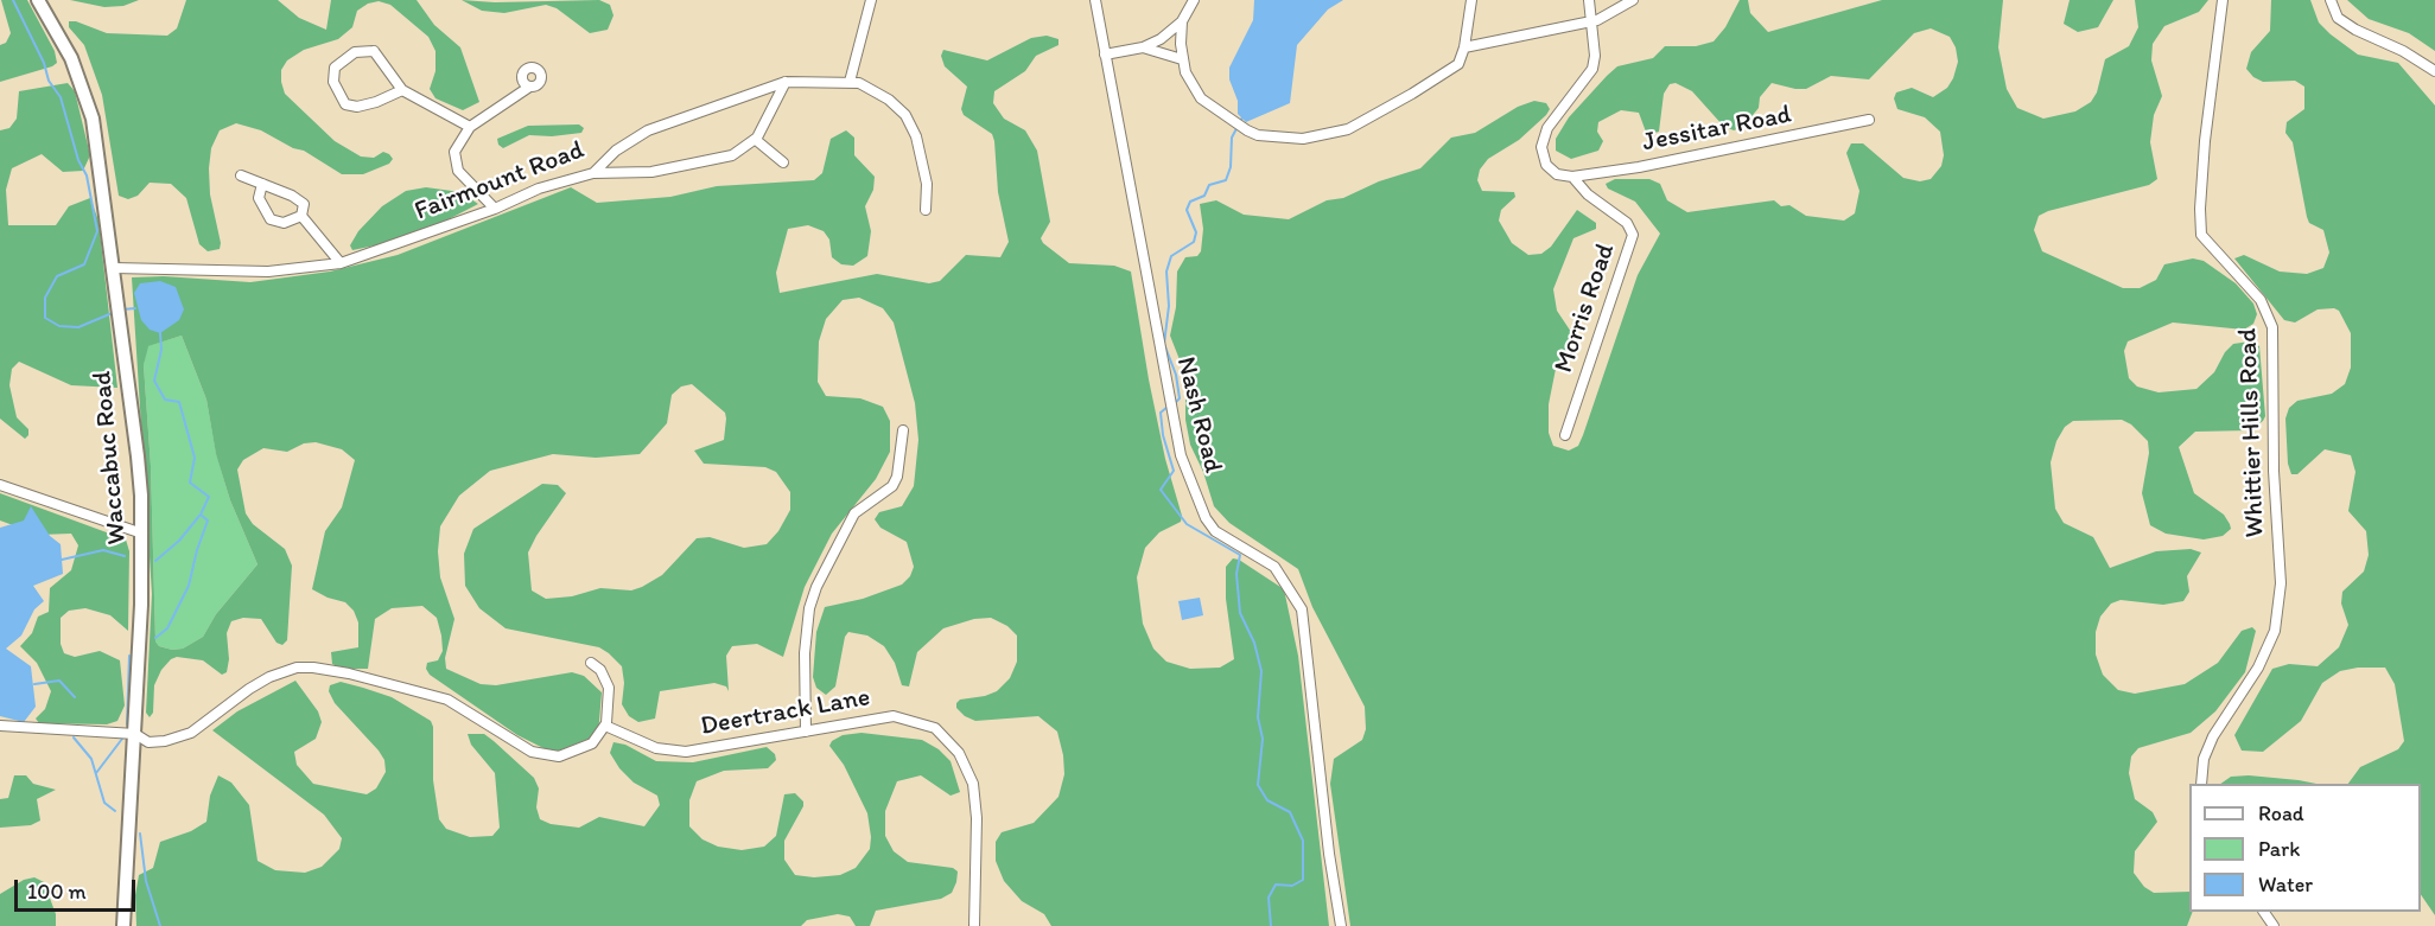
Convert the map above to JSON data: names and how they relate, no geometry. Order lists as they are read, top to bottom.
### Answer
{
  "streets": {
    "main road": ["Waccabuc Road"],
    "street": [
      "Jessitar Road",
      "Fairmount Road",
      "Morris Road",
      "Nash Road",
      "Whittier Hills Road",
      "Deertrack Lane"
    ]
  },
  "crossings": [
    ["Jessitar Road", "Morris Road"],
    ["Fairmount Road", "Waccabuc Road"]
  ],
  "legend": ["Road", "Park", "Water"],
  "scale_bar": "100 m"
}
